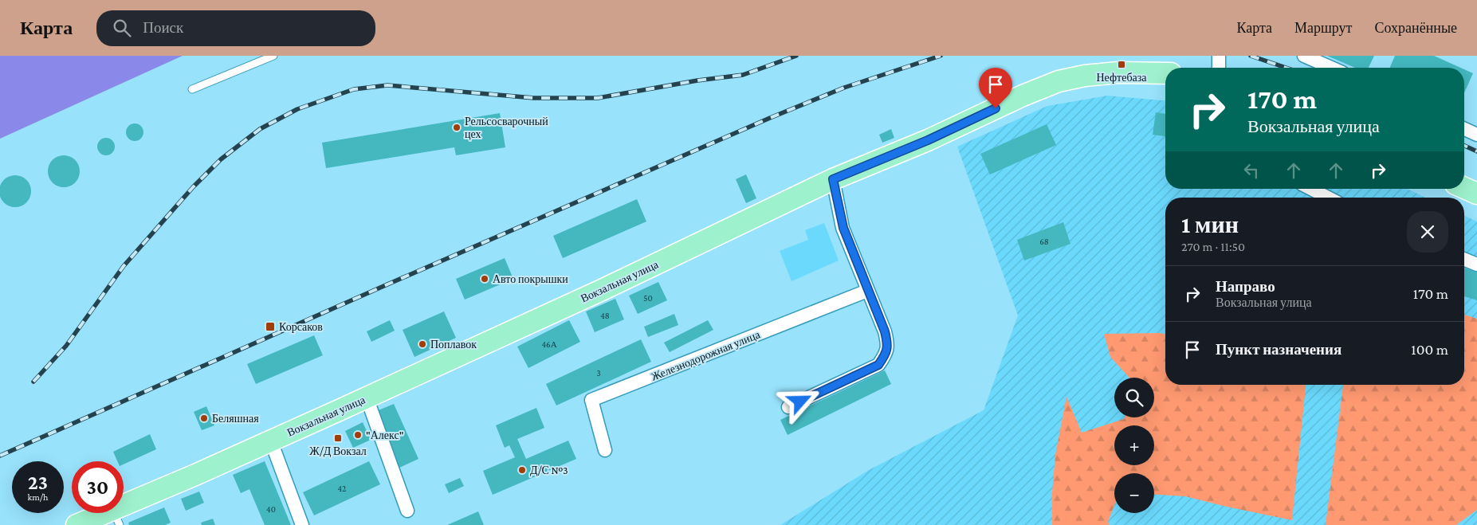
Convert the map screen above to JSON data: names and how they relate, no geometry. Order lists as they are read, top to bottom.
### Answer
{
  "streets": {
    "main road": ["Вокзальная улица"],
    "street": ["Железнодорожная улица"]
  },
  "places": {
    "transit": ["Нефтебаза", "Корсаков", "Ж/Д Вокзал"],
    "other": [
      "Рельсосварочный цех",
      "Авто покрышки",
      "Поплавок",
      "Беляшная",
      "\"Алекс\"",
      "Д/С №3"
    ]
  },
  "house_numbers": [
    "68",
    "50",
    "48",
    "46А",
    "3",
    "42",
    "40"
  ],
  "page": {
    "header": "Карта",
    "search": "Поиск",
    "nav": ["Карта", "Маршрут", "Сохранённые"],
    "turn": ["170 m", "Вокзальная улица"],
    "heading": ["1 мин", "270 m · 11:50"],
    "list": [
      {
        "name": "Направо",
        "note": "Вокзальная улица",
        "value": "170 m"
      },
      {
        "name": "Пункт назначения",
        "value": "100 m"
      }
    ],
    "map_buttons": ["+", "−"],
    "speed": "23 km/h",
    "limit": "30"
  }
}
